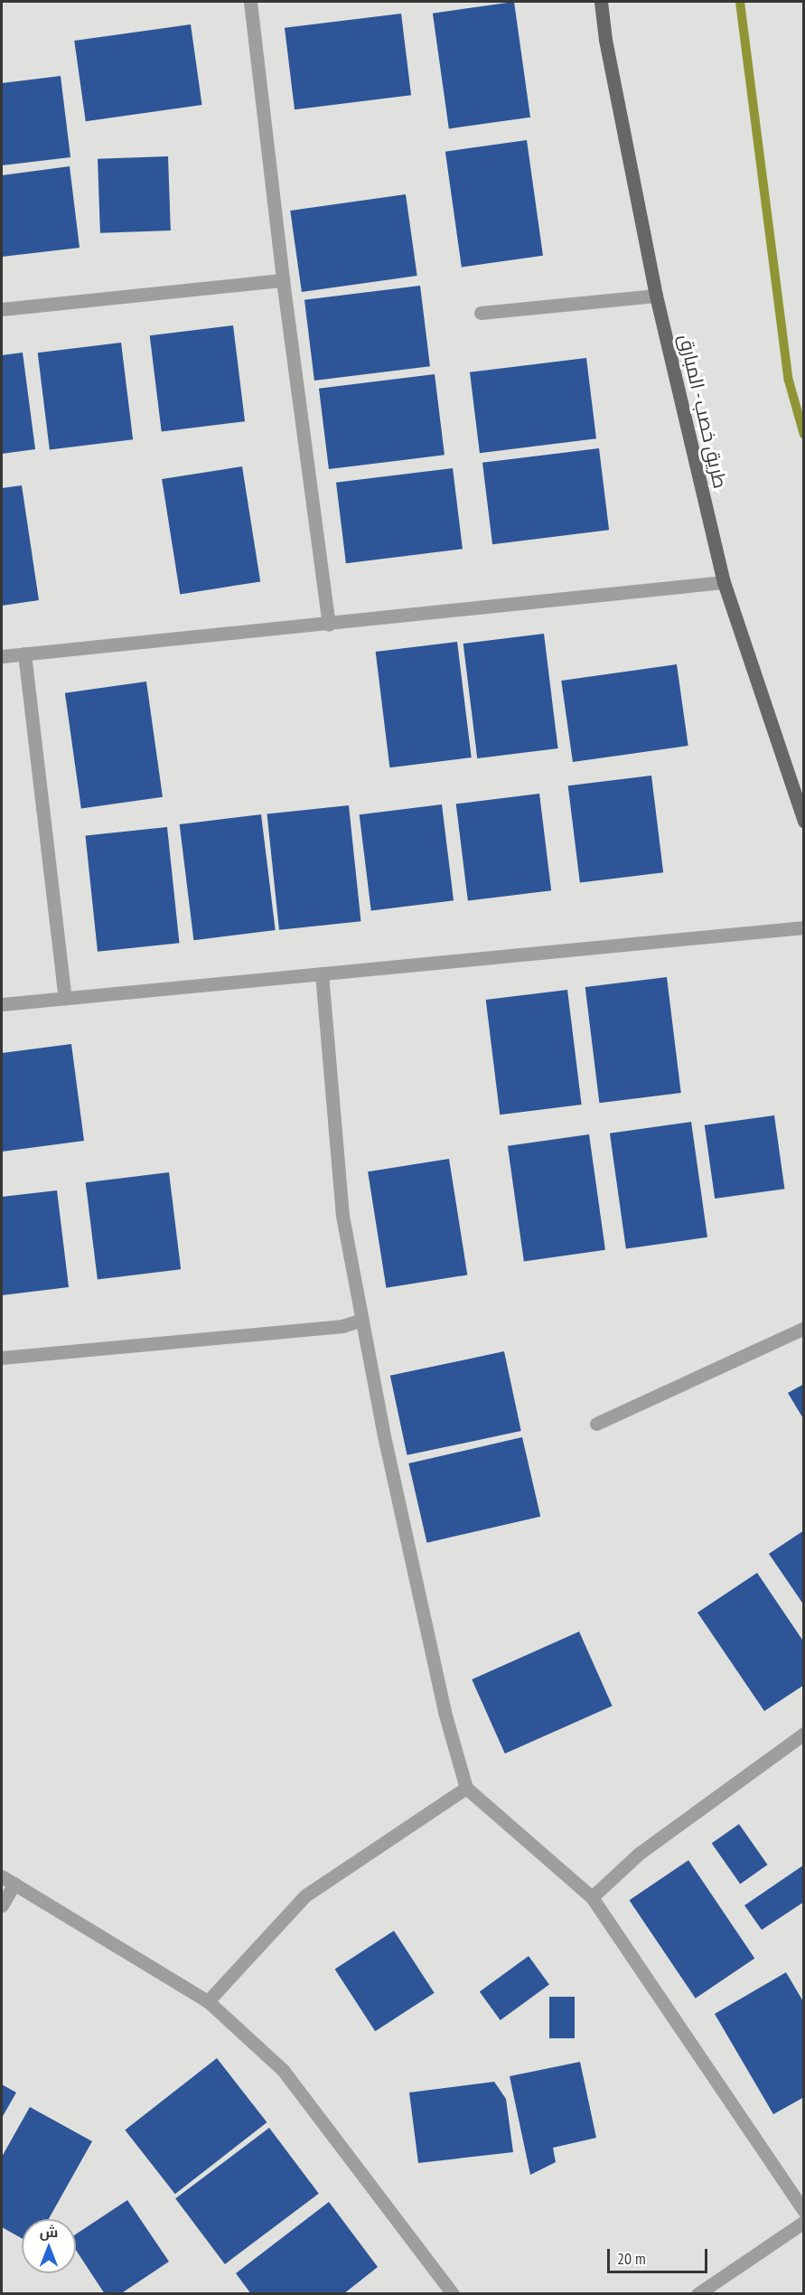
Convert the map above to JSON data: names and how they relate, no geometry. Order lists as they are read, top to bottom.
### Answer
{
  "streets": {
    "main road": ["طريق خصب - المبارق"]
  },
  "scale_bar": "20 m",
  "north": "top"
}
